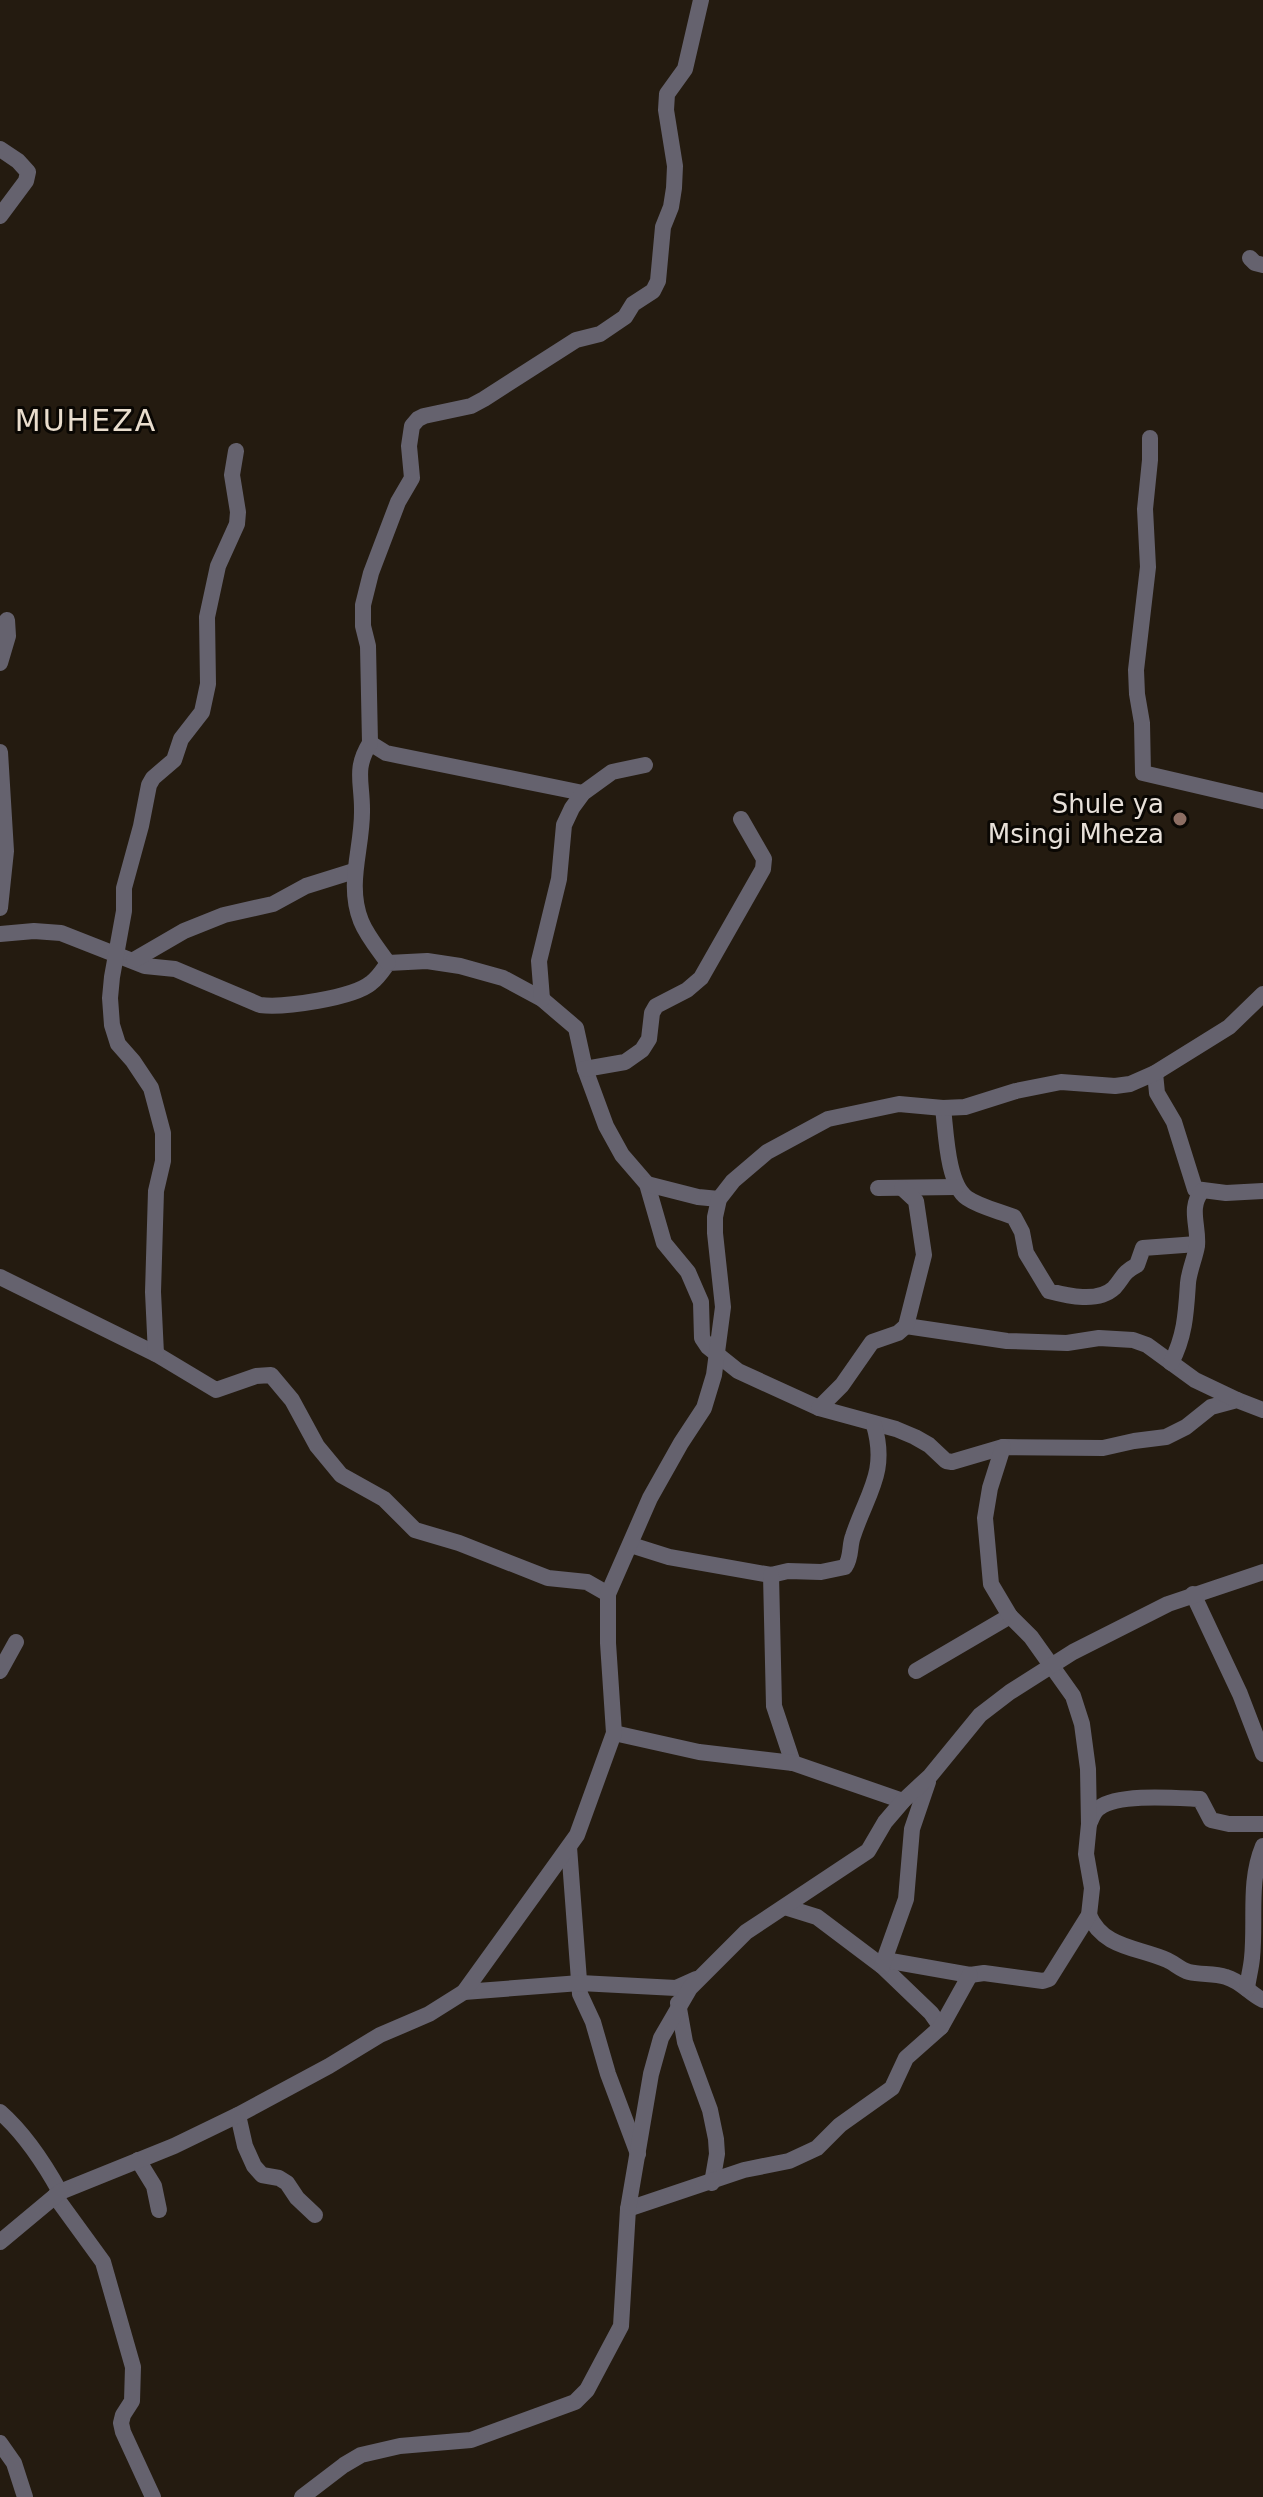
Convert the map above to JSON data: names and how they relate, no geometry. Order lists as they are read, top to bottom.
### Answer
{
  "districts": ["MUHEZA"],
  "places": ["Shule ya Msingi Mheza"]
}
